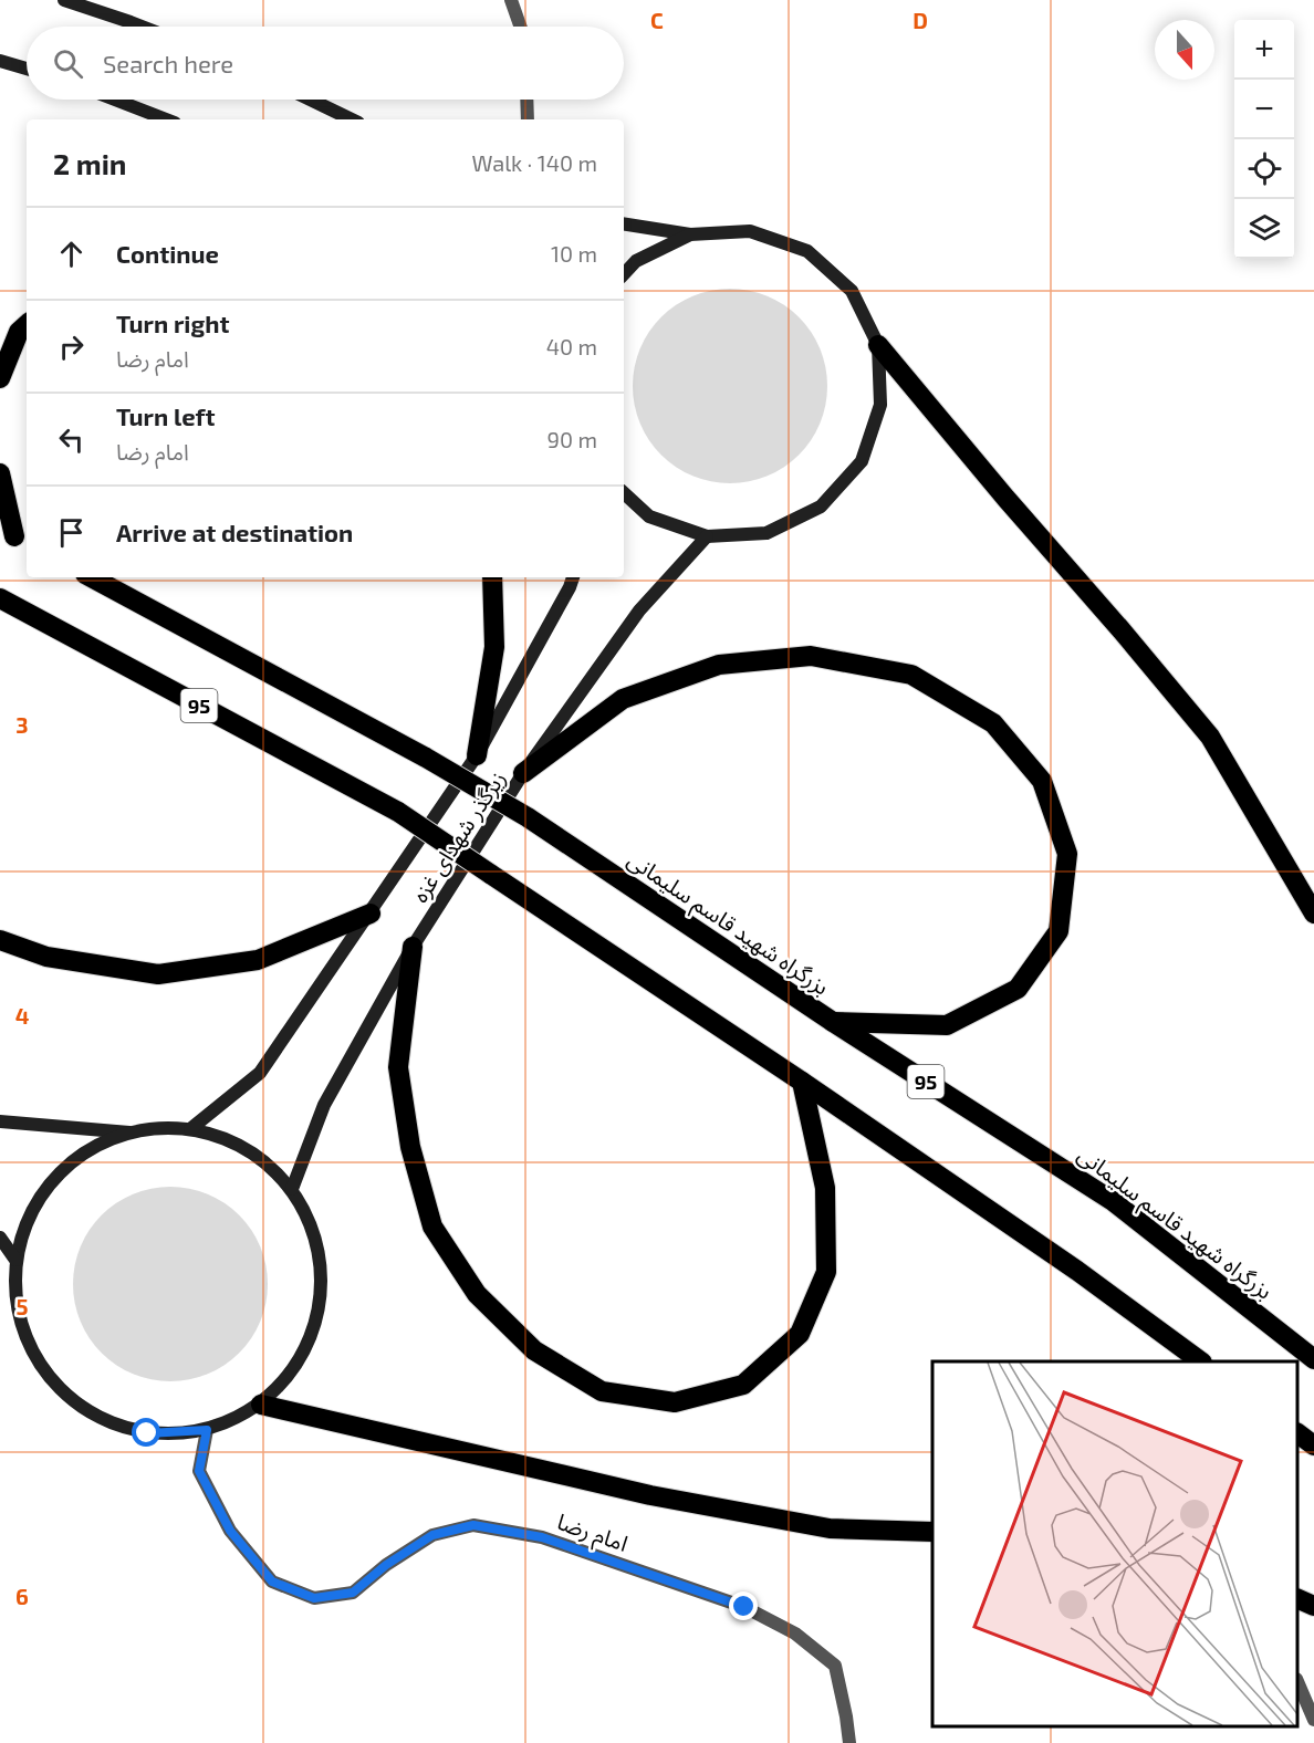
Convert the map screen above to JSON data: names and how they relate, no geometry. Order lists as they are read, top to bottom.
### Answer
{
  "streets": {
    "highway": ["95", "بزرگراه شهید قاسم سلیمانی"],
    "main road": ["زیرگذر شهدای غزه"],
    "street": ["امام رضا"]
  },
  "north": "bottom",
  "page": {
    "map_buttons": ["+", "−"],
    "search": "Search here",
    "heading": ["2 min", "Walk · 140 m"],
    "list": [
      ["Continue", "10 m"],
      ["Turn right", "امام رضا", "40 m"],
      ["Turn left", "امام رضا", "90 m"],
      "Arrive at destination"
    ]
  },
  "grid": {
    "columns": ["C", "D"],
    "rows": [
      "3",
      "4",
      "5",
      "6"
    ]
  }
}
